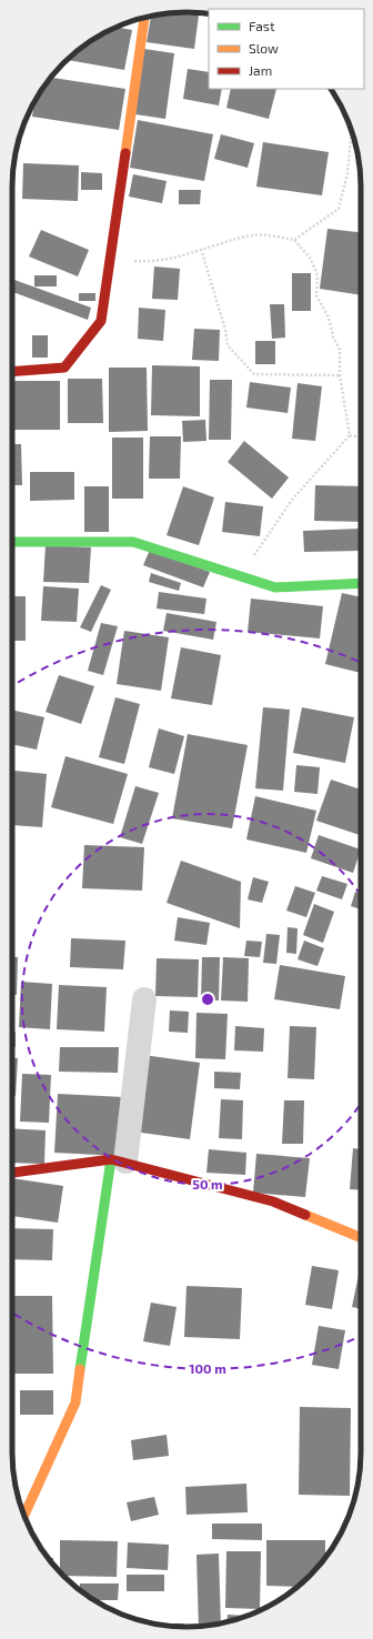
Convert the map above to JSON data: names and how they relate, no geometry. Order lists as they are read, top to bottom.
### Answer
{
  "legend": ["Fast", "Slow", "Jam"],
  "rings": ["50 m", "100 m"]
}
